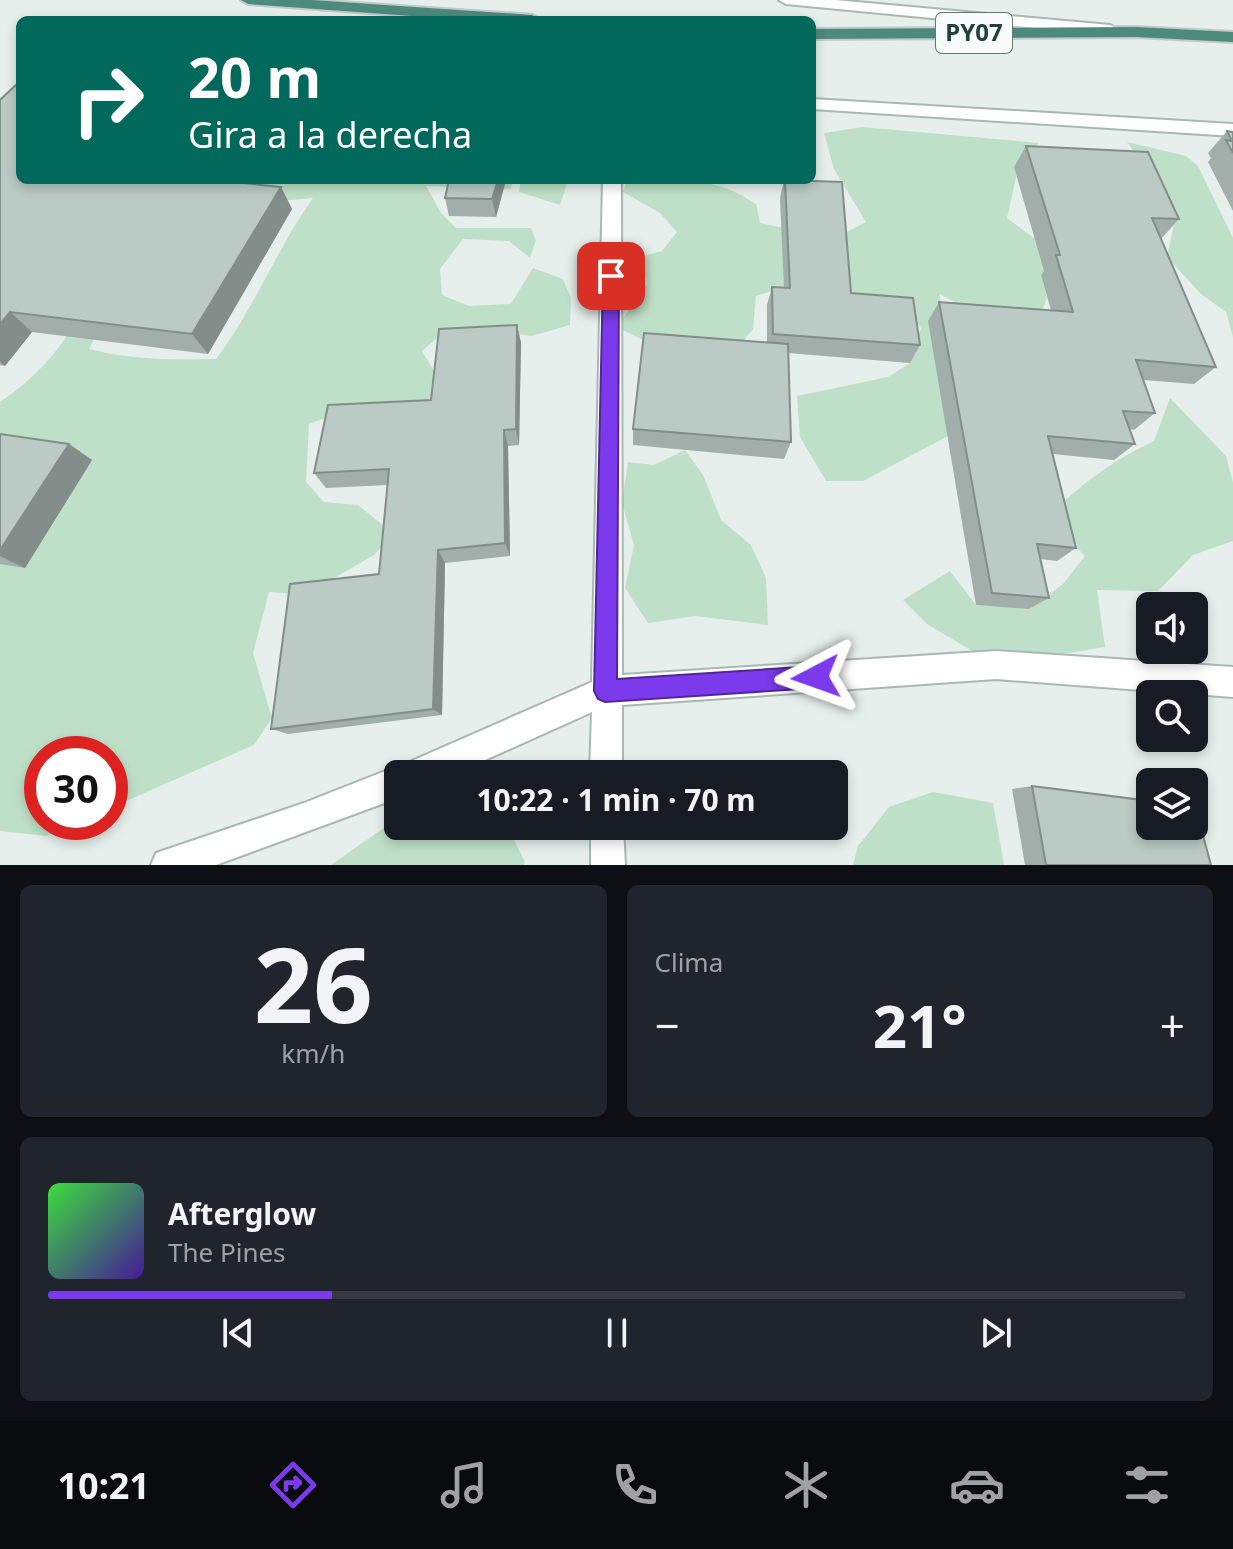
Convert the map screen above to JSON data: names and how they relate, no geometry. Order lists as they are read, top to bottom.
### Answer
{
  "streets": {
    "highway": ["PY07"]
  },
  "page": {
    "turn": ["20 m", "Gira a la derecha"],
    "limit": "30",
    "trip": "10:22 · 1 min · 70 m",
    "tile": [
      ["26", "km/h"],
      "Clima"
    ],
    "heat": ["−", "21°", "+"],
    "song": ["Afterglow", "The Pines"],
    "tabs": "10:21"
  }
}
